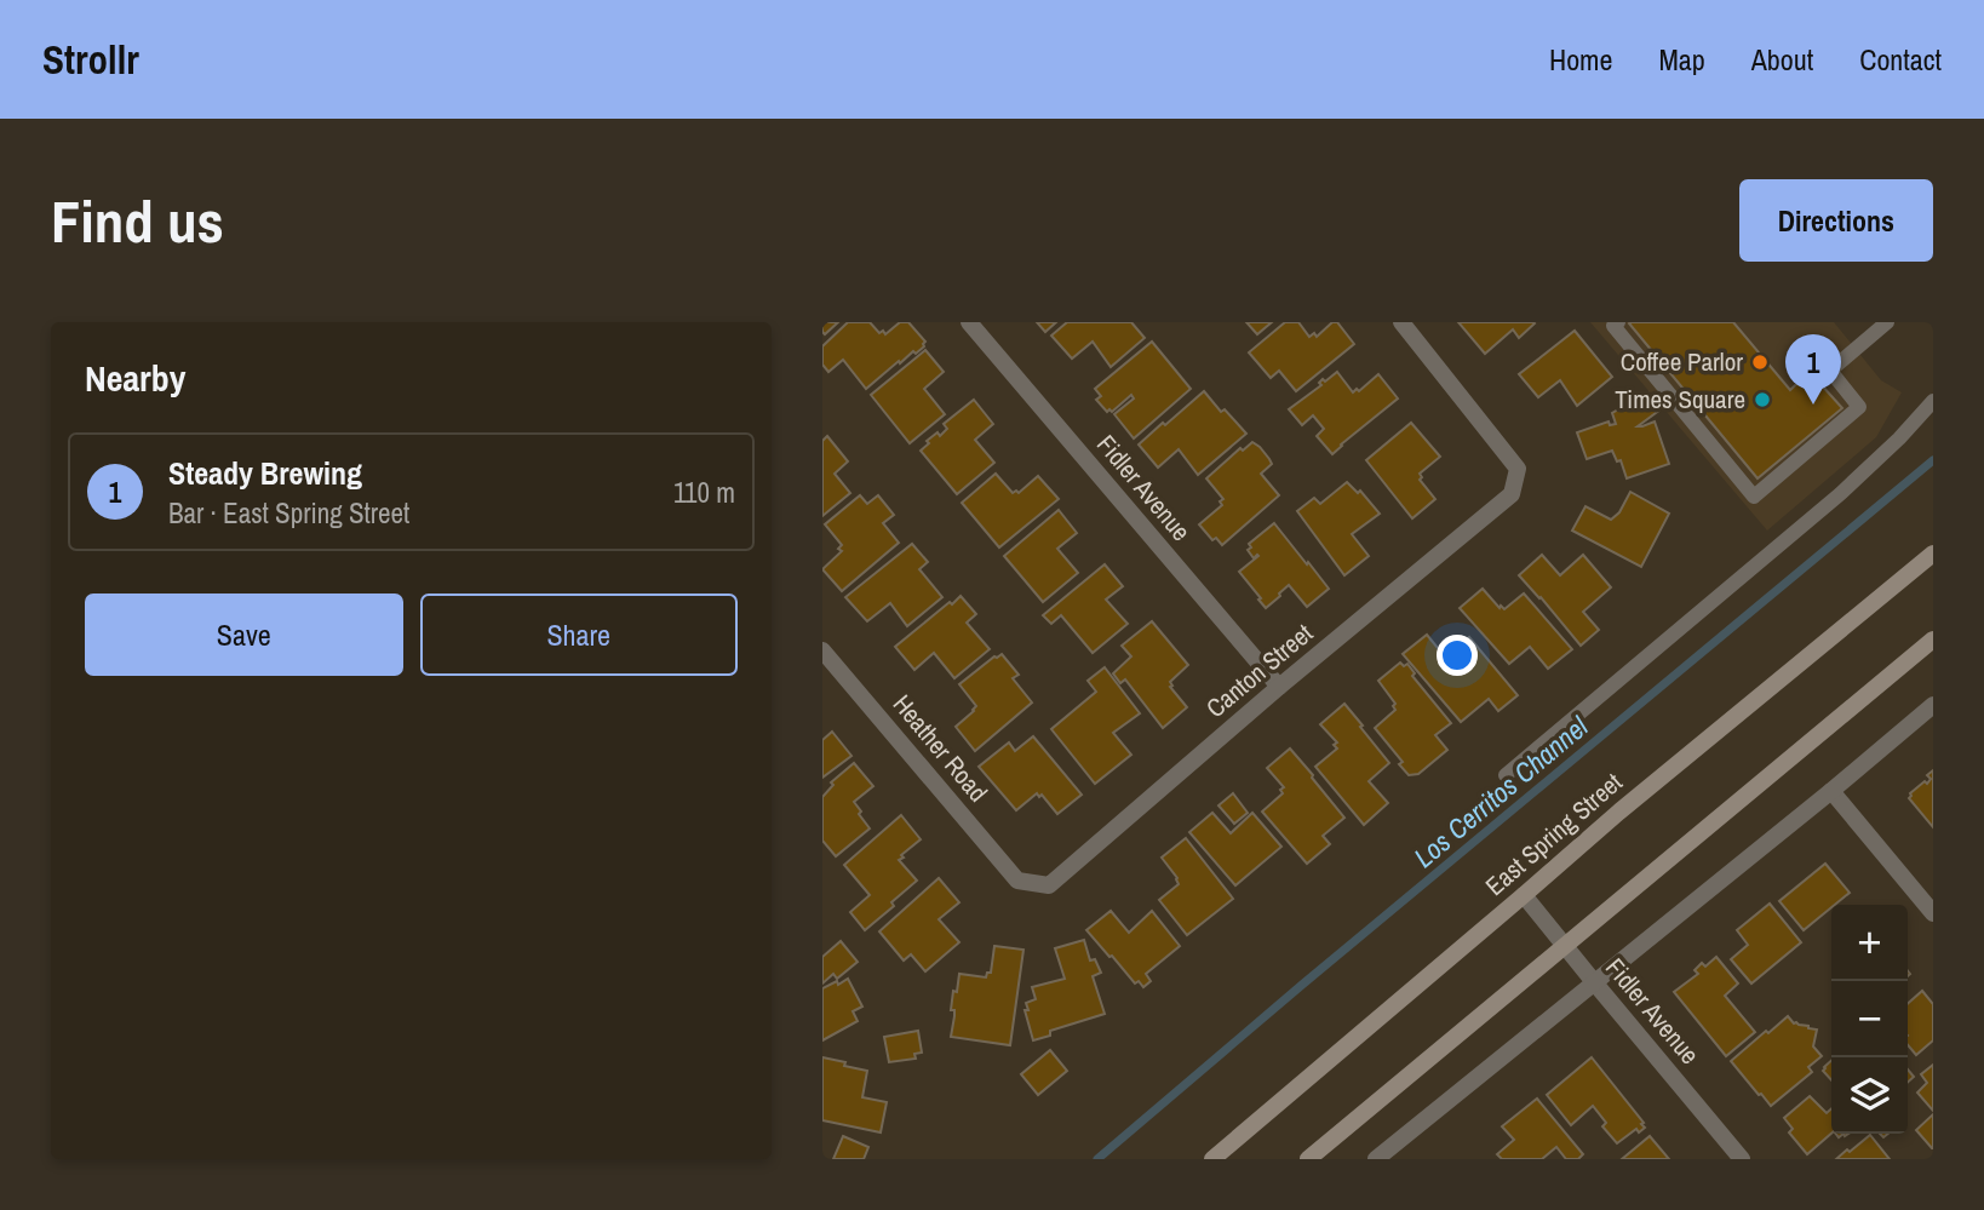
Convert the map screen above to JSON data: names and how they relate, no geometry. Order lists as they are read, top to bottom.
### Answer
{
  "streets": {
    "main road": ["East Spring Street"],
    "street": ["Fidler Avenue", "Canton Street", "Heather Road"]
  },
  "crossings": [
    ["Fidler Avenue", "Canton Street"],
    ["Fidler Avenue", "East Spring Street"],
    ["Canton Street", "Heather Road"]
  ],
  "water": ["Los Cerritos Channel"],
  "places": ["Coffee Parlor", "Times Square"],
  "page": {
    "header": "Strollr",
    "nav": [
      "Home",
      "Map",
      "About",
      "Contact"
    ],
    "buttons": [
      "Directions",
      ["Save", "Share"]
    ],
    "title": "Find us",
    "heading": "Nearby",
    "pins": "1",
    "list": [
      {
        "mark": "1",
        "name": "Steady Brewing",
        "note": "Bar · East Spring Street",
        "value": "110 m"
      }
    ],
    "map_buttons": ["+", "−"]
  }
}
